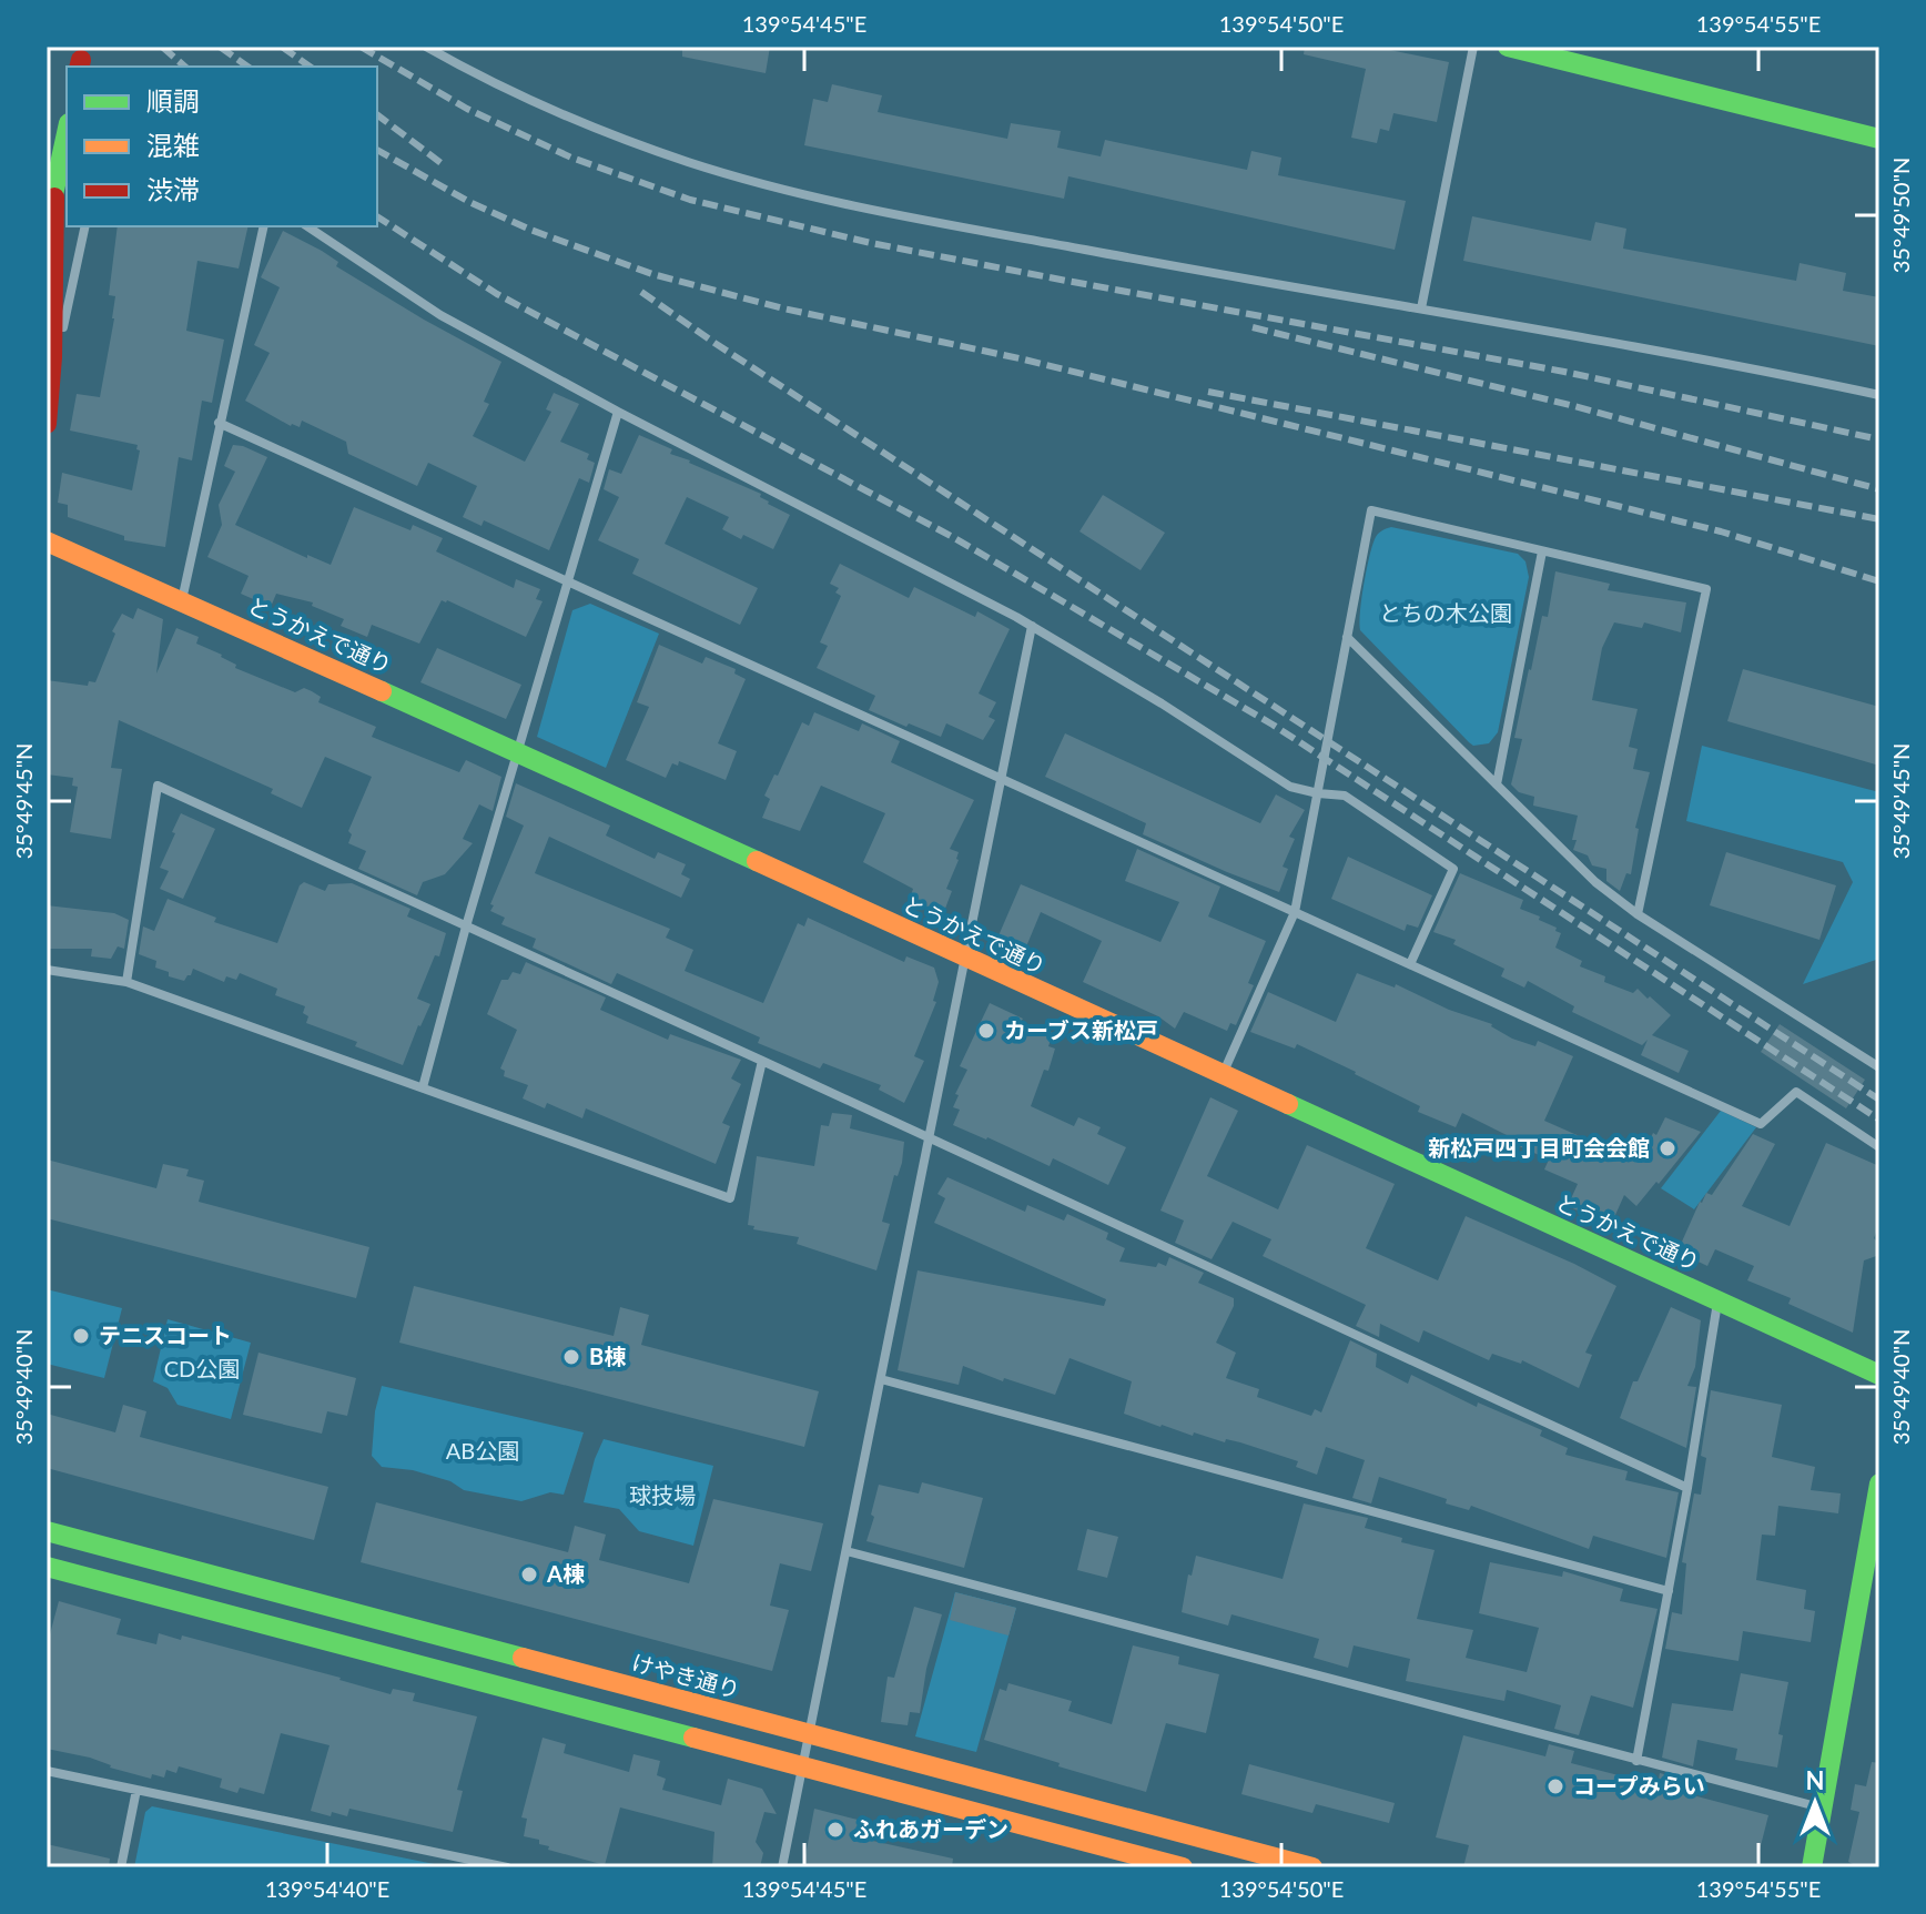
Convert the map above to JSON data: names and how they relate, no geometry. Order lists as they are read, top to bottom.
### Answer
{
  "streets": {
    "street": ["とうかえで通り", "けやき通り"]
  },
  "parks": [
    "とちの木公園",
    "CD公園",
    "AB公園",
    "球技場"
  ],
  "places": [
    "カーブス新松戸",
    "新松戸四丁目町会会館",
    "テニスコート",
    "B棟",
    "A棟",
    "コープみらい",
    "ふれあガーデン"
  ],
  "legend": ["順調", "混雑", "渋滞"],
  "north": "top",
  "coordinates": [
    "139°54'45\"E",
    "139°54'50\"E",
    "139°54'55\"E",
    "35°49'50\"N",
    "35°49'45\"N",
    "35°49'40\"N",
    "139°54'40\"E"
  ]
}
